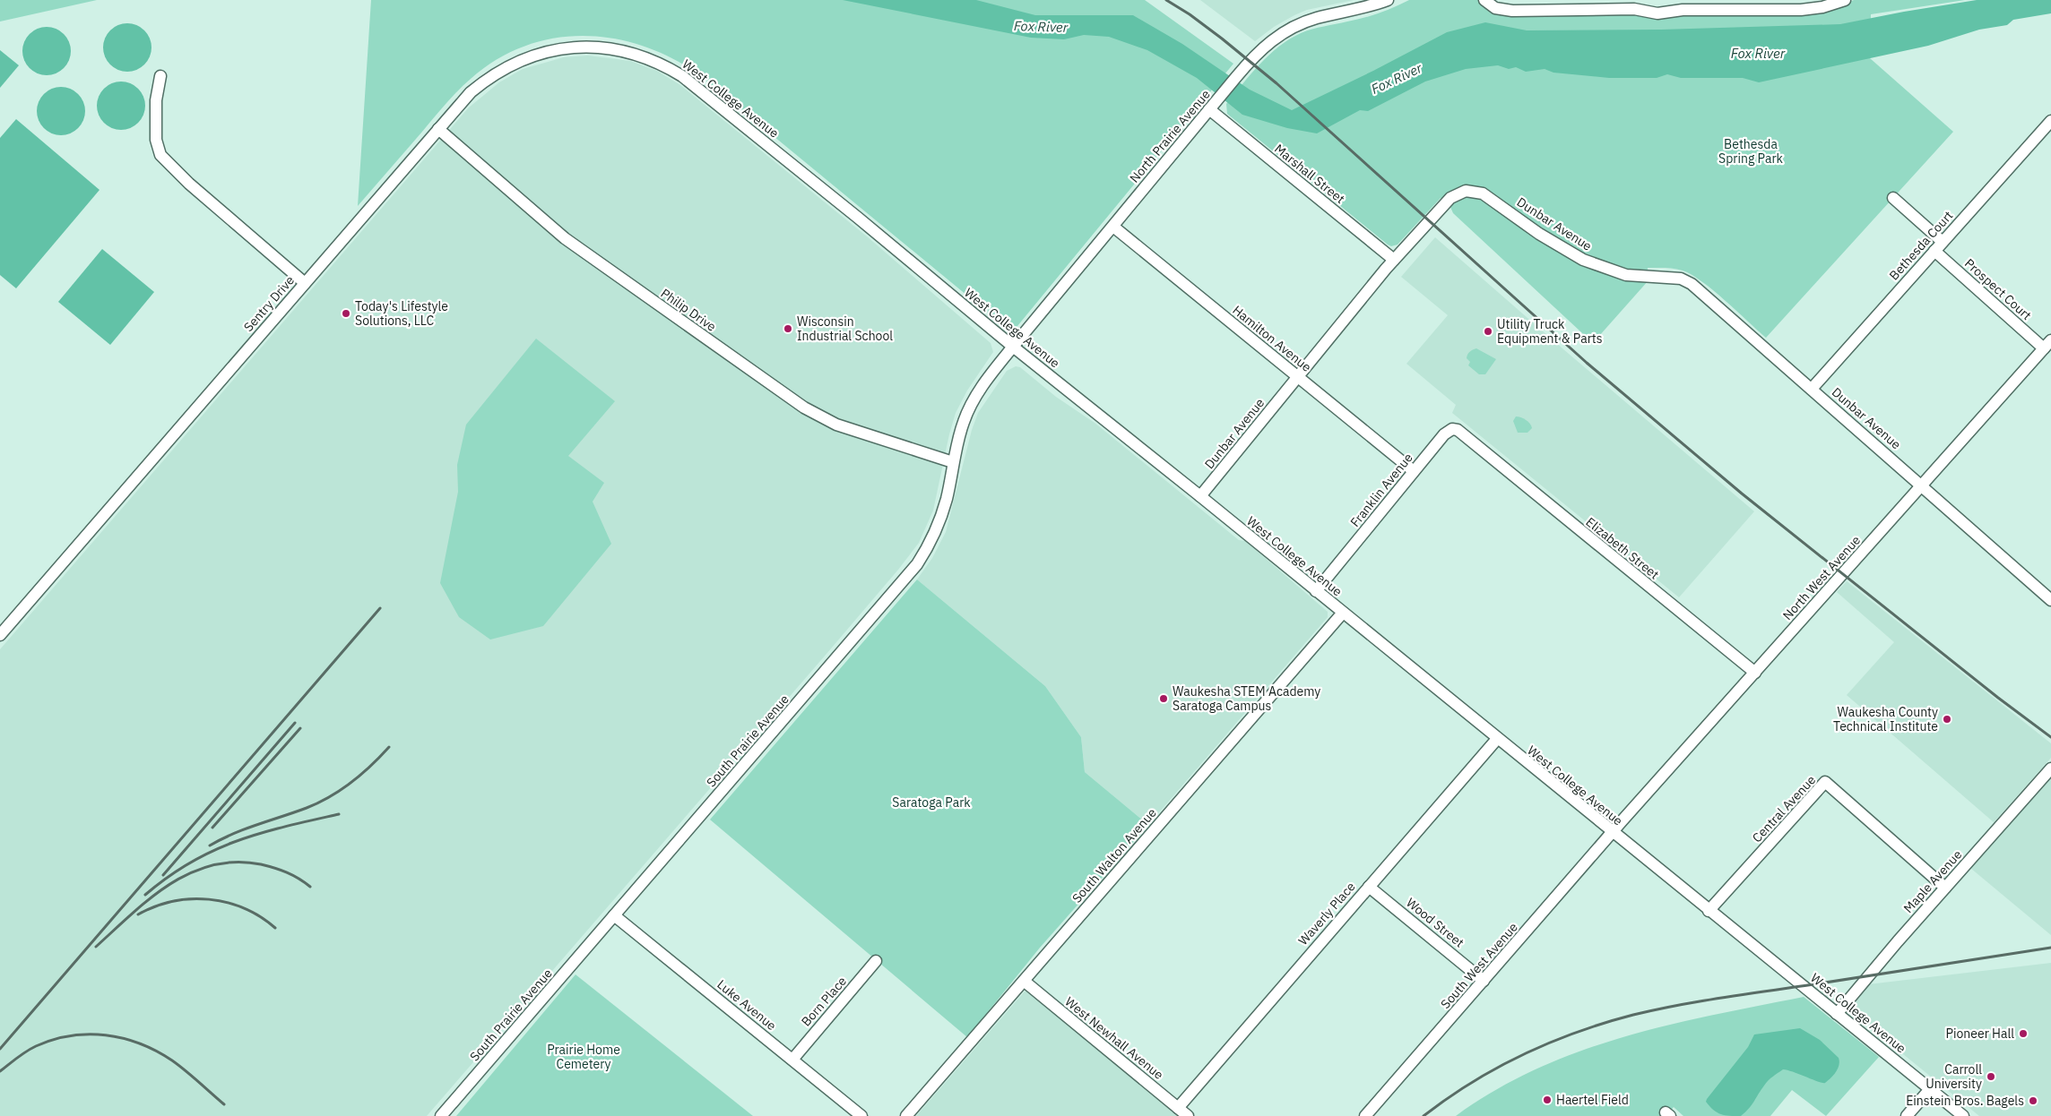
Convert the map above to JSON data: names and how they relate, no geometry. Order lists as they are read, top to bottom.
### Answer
{
  "streets": {
    "street": [
      "West College Avenue",
      "North Prairie Avenue",
      "Marshall Street",
      "Dunbar Avenue",
      "Bethesda Court",
      "Prospect Court",
      "Sentry Drive",
      "Philip Drive",
      "Hamilton Avenue",
      "Franklin Avenue",
      "Elizabeth Street",
      "North West Avenue",
      "South Prairie Avenue",
      "Central Avenue",
      "South Walton Avenue",
      "Maple Avenue",
      "Waverly Place",
      "Wood Street",
      "South West Avenue",
      "Born Place",
      "Luke Avenue",
      "West Newhall Avenue"
    ]
  },
  "crossings": [
    ["West College Avenue", "North Prairie Avenue"],
    ["West College Avenue", "Dunbar Avenue"],
    ["West College Avenue", "Sentry Drive"],
    ["West College Avenue", "Franklin Avenue"],
    ["West College Avenue", "North West Avenue"],
    ["West College Avenue", "South Prairie Avenue"],
    ["West College Avenue", "Central Avenue"],
    ["West College Avenue", "South Walton Avenue"],
    ["West College Avenue", "Maple Avenue"],
    ["West College Avenue", "Waverly Place"],
    ["West College Avenue", "South West Avenue"],
    ["North Prairie Avenue", "Marshall Street"],
    ["North Prairie Avenue", "Hamilton Avenue"],
    ["North Prairie Avenue", "South Prairie Avenue"],
    ["Marshall Street", "Dunbar Avenue"],
    ["Dunbar Avenue", "Bethesda Court"],
    ["Dunbar Avenue", "Hamilton Avenue"],
    ["Dunbar Avenue", "North West Avenue"],
    ["Bethesda Court", "Prospect Court"],
    ["Prospect Court", "North West Avenue"],
    ["Sentry Drive", "Philip Drive"],
    ["Philip Drive", "South Prairie Avenue"],
    ["Hamilton Avenue", "Franklin Avenue"],
    ["Franklin Avenue", "Elizabeth Street"],
    ["Elizabeth Street", "North West Avenue"],
    ["North West Avenue", "South West Avenue"],
    ["South Prairie Avenue", "Luke Avenue"],
    ["Central Avenue", "Maple Avenue"],
    ["South Walton Avenue", "West Newhall Avenue"],
    ["Waverly Place", "Wood Street"],
    ["Waverly Place", "West Newhall Avenue"],
    ["Wood Street", "South West Avenue"],
    ["Born Place", "Luke Avenue"]
  ],
  "water": ["Fox River"],
  "parks": ["Bethesda Spring Park", "Saratoga Park", "Prairie Home Cemetery"],
  "places": [
    "Today's Lifestyle Solutions, LLC",
    "Wisconsin Industrial School",
    "Utility Truck Equipment & Parts",
    "Waukesha STEM Academy Saratoga Campus",
    "Waukesha County Technical Institute",
    "Pioneer Hall",
    "Carroll University",
    "Haertel Field",
    "Einstein Bros. Bagels"
  ]
}
